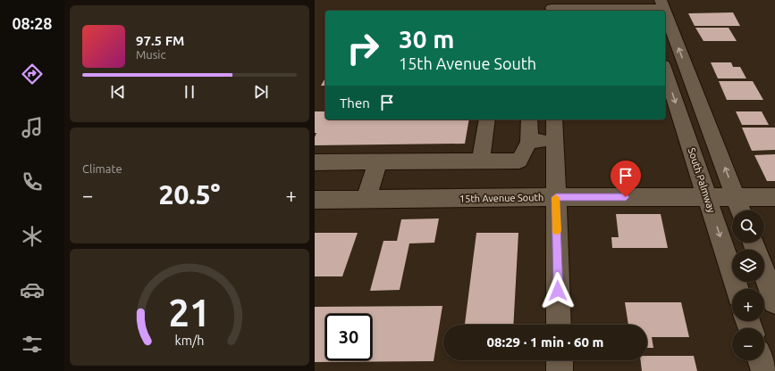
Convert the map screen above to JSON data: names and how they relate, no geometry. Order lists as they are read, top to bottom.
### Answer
{
  "streets": {
    "street": ["South Palmway", "15th Avenue South"]
  },
  "crossings": [
    ["South Palmway", "15th Avenue South"]
  ],
  "page": {
    "tabs": "08:28",
    "turn": ["30 m", "15th Avenue South"],
    "song": ["97.5 FM", "Music"],
    "then": "Then",
    "tile": "Climate",
    "heat": ["−", "20.5°", "+"],
    "map_buttons": ["+", "−"],
    "limit": "30",
    "trip": "08:29 · 1 min · 60 m",
    "gauge": ["21", "km/h"]
  }
}
